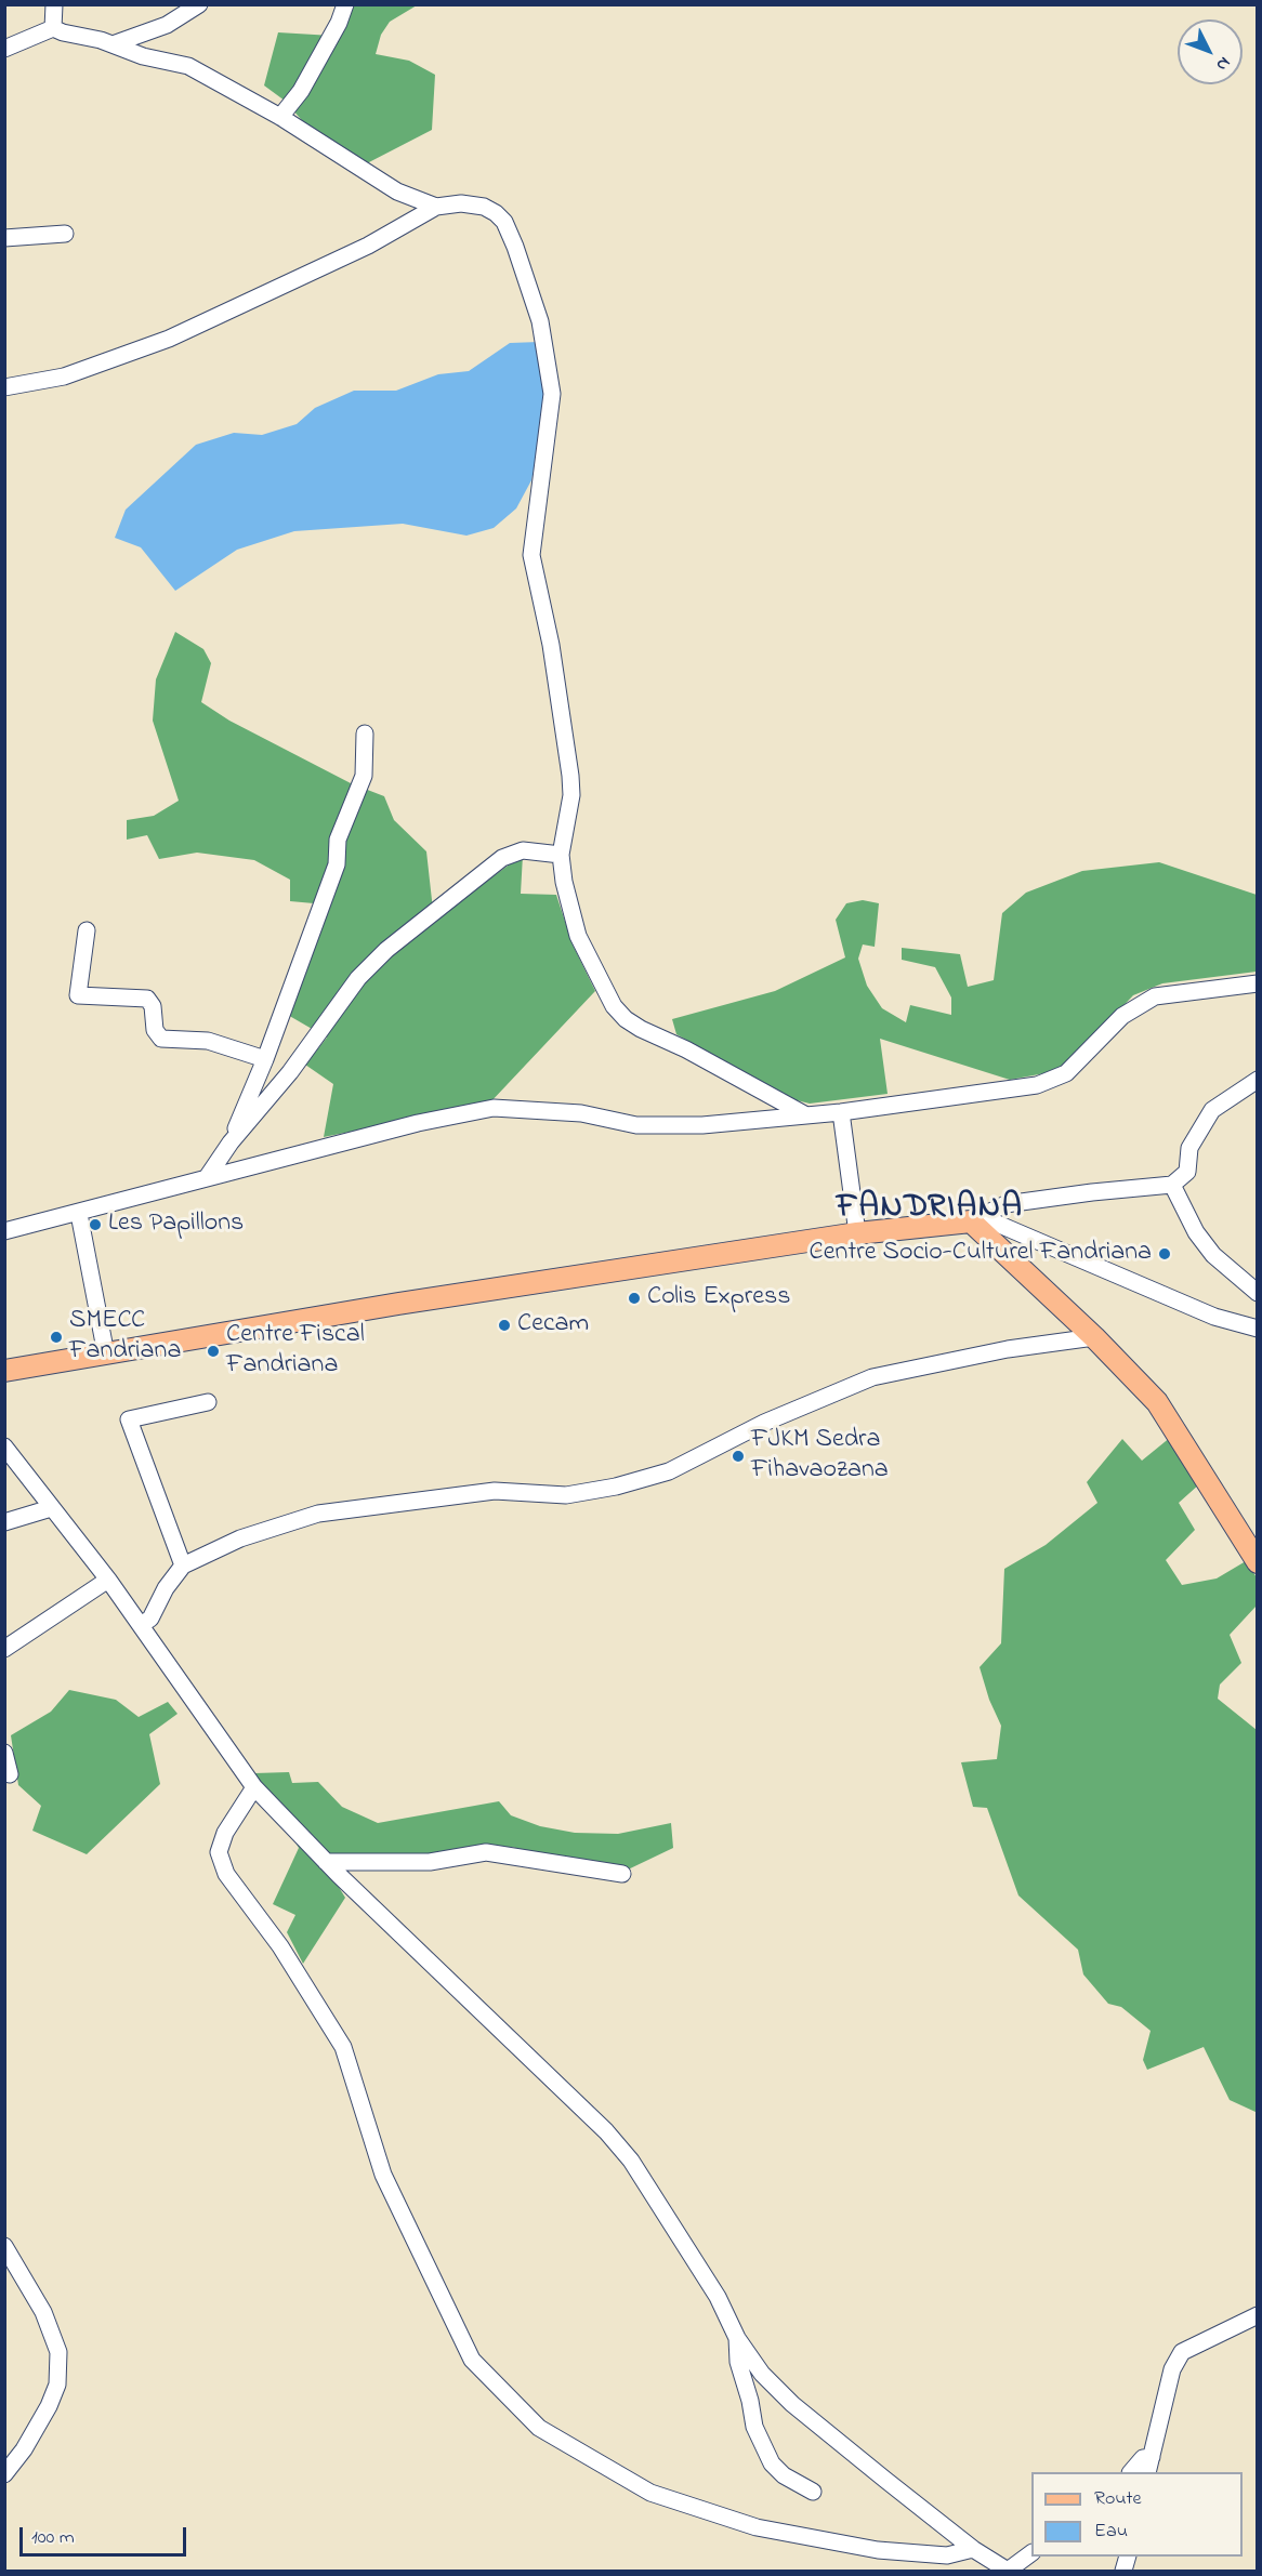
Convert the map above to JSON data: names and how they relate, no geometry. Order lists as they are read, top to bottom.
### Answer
{
  "districts": ["FANDRIANA"],
  "places": [
    "Les Papillons",
    "Centre Socio-Culturel Fandriana",
    "Colis Express",
    "Cecam",
    "SMECC Fandriana",
    "Centre Fiscal Fandriana",
    "FJKM Sedra Fihavaozana"
  ],
  "legend": ["Route", "Eau"],
  "scale_bar": "100 m",
  "north": "bottom right"
}
